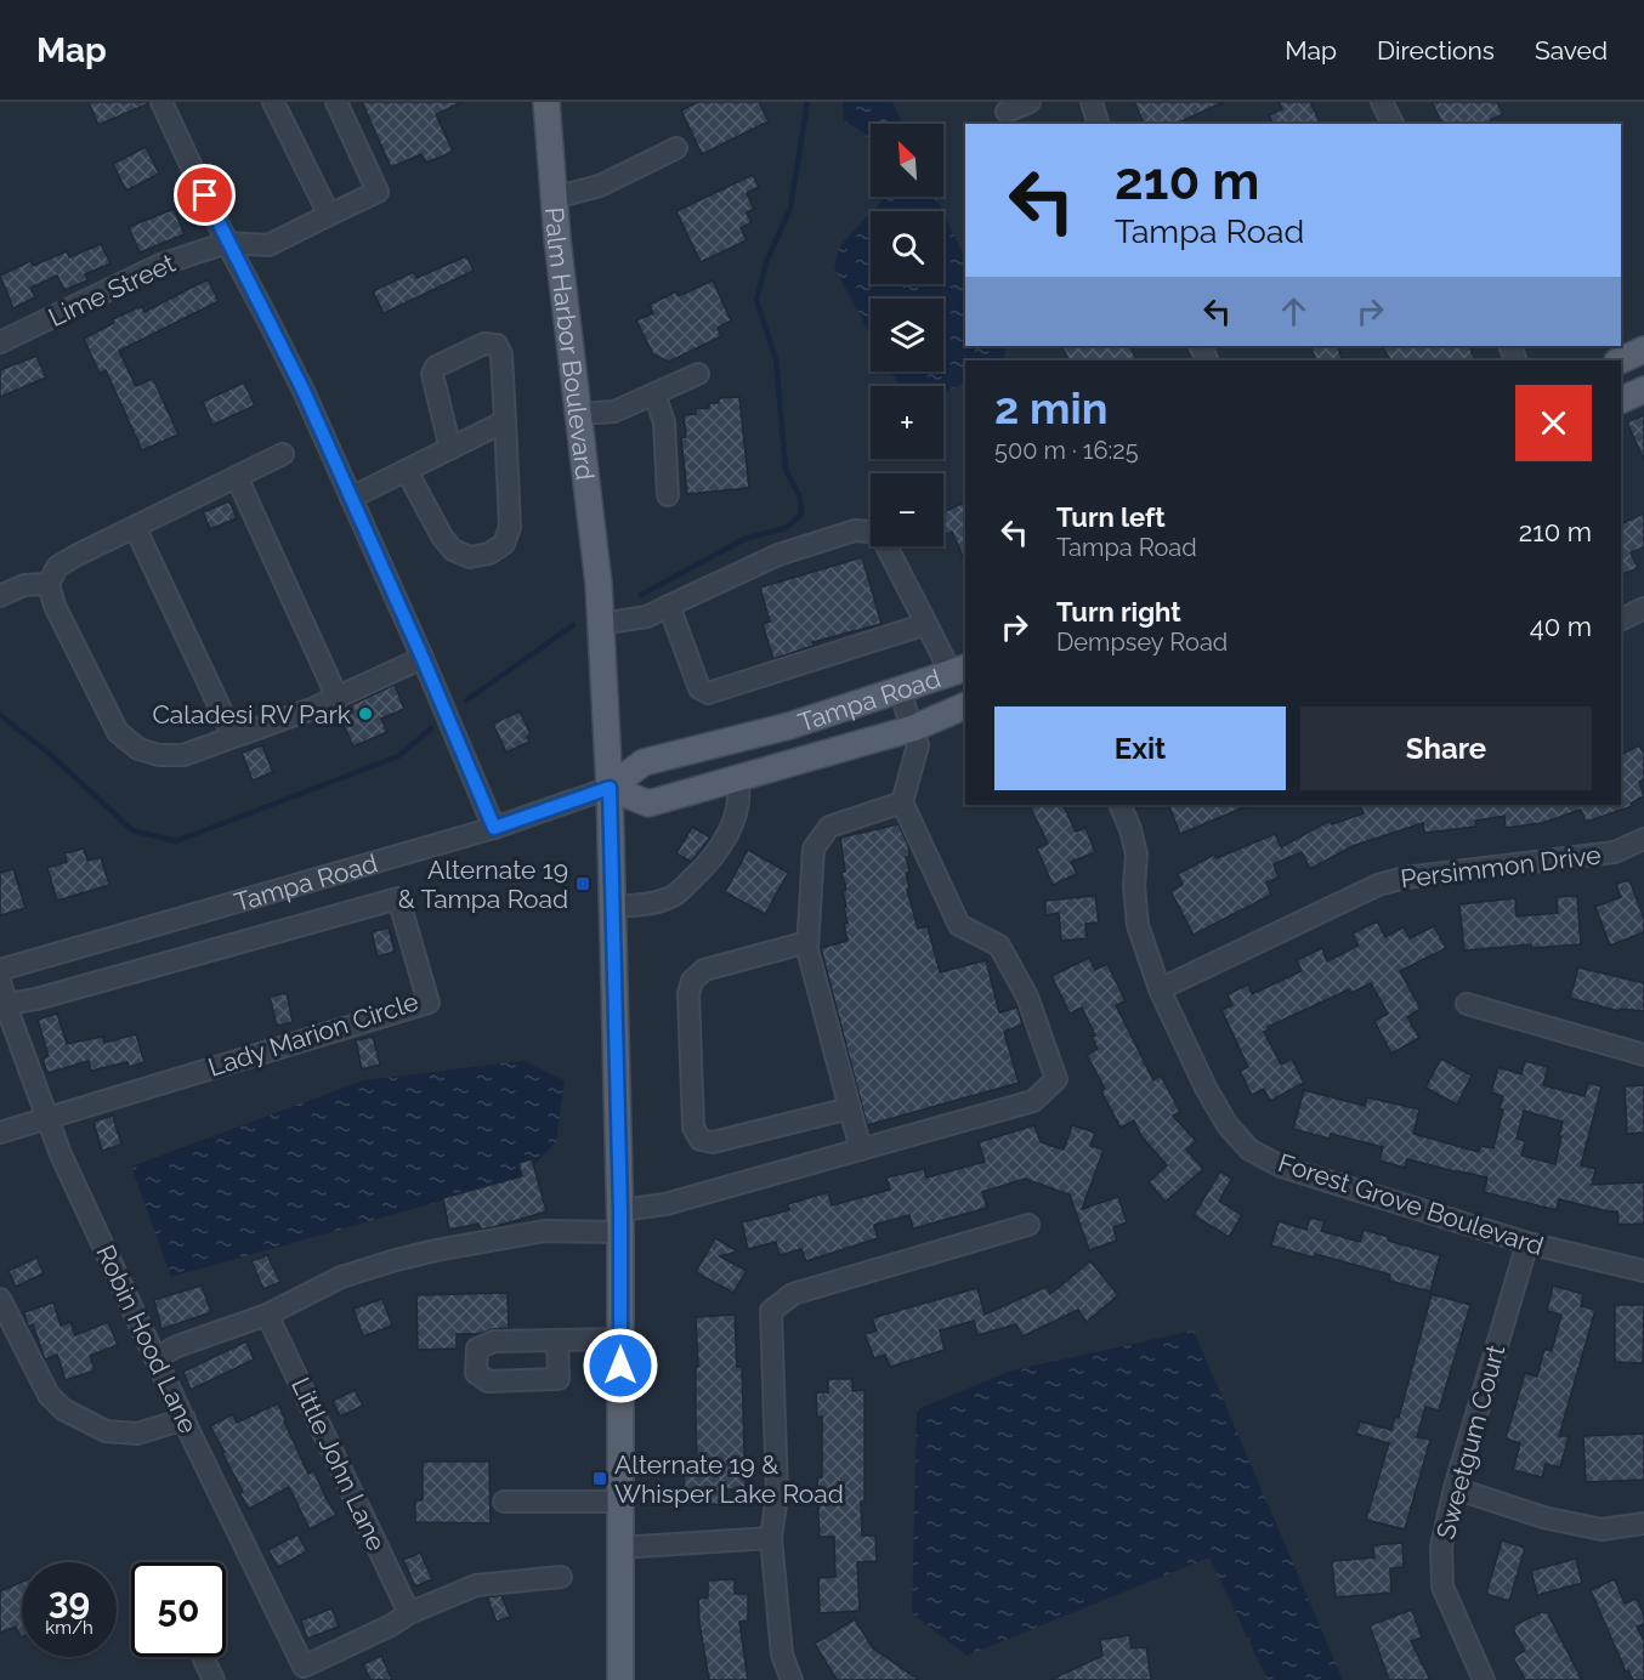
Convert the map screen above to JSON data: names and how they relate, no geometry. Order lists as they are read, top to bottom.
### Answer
{
  "streets": {
    "main road": ["Palm Harbor Boulevard", "Tampa Road"],
    "street": [
      "Lime Street",
      "Persimmon Drive",
      "Lady Marion Circle",
      "Forest Grove Boulevard",
      "Robin Hood Lane",
      "Sweetgum Court",
      "Little John Lane"
    ]
  },
  "crossings": [
    ["Persimmon Drive", "Forest Grove Boulevard"],
    ["Lady Marion Circle", "Robin Hood Lane"],
    ["Forest Grove Boulevard", "Sweetgum Court"],
    ["Robin Hood Lane", "Little John Lane"]
  ],
  "places": {
    "other": ["Caladesi RV Park"],
    "transit": ["Alternate 19 & Tampa Road", "Alternate 19 & Whisper Lake Road"]
  },
  "north": "top left",
  "page": {
    "header": "Map",
    "nav": ["Map", "Directions", "Saved"],
    "map_buttons": ["+", "−"],
    "turn": ["210 m", "Tampa Road"],
    "heading": ["2 min", "500 m · 16:25"],
    "list": [
      {
        "name": "Turn left",
        "note": "Tampa Road",
        "value": "210 m"
      },
      {
        "name": "Turn right",
        "note": "Dempsey Road",
        "value": "40 m"
      }
    ],
    "buttons": ["Exit", "Share"],
    "speed": "39 km/h",
    "limit": "50"
  }
}
